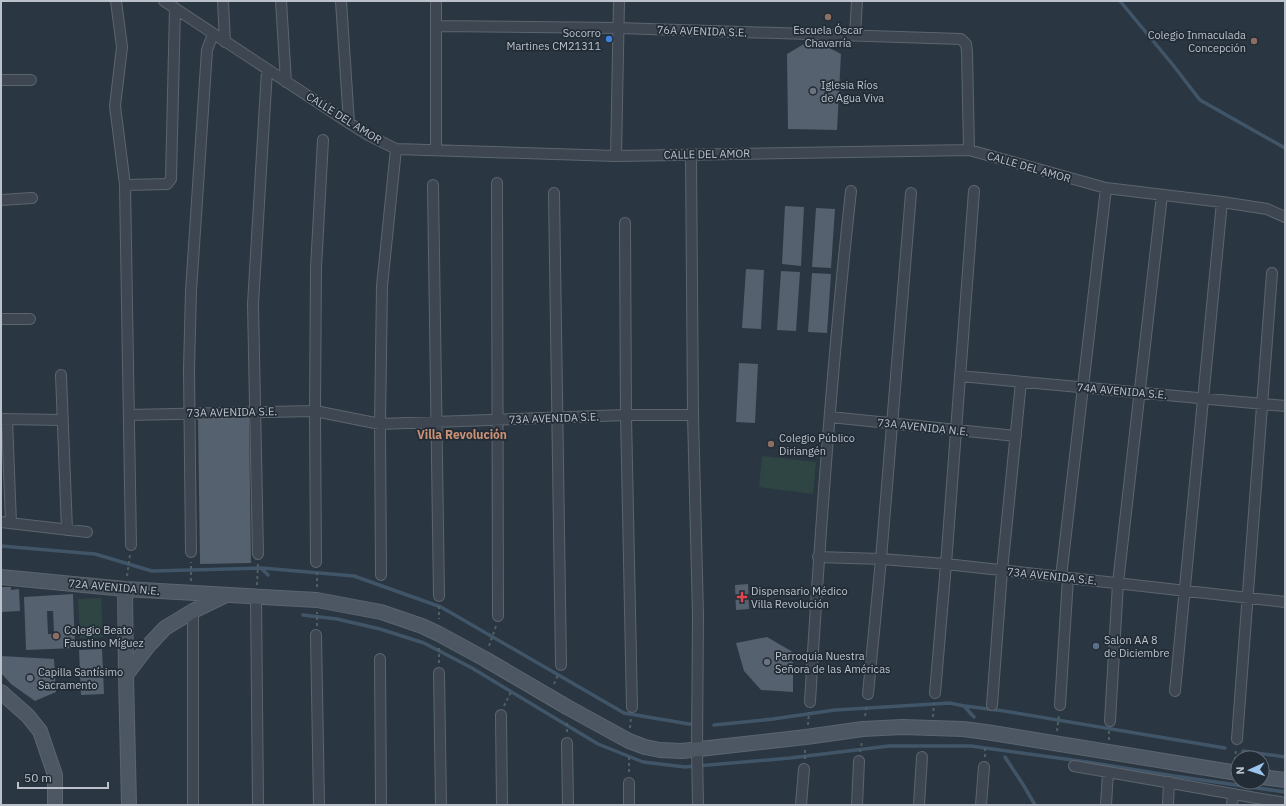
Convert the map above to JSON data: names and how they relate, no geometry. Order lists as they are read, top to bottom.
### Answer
{
  "streets": {
    "street": [
      "76A AVENIDA S.E.",
      "CALLE DEL AMOR",
      "74A AVENIDA S.E.",
      "73A AVENIDA S.E.",
      "73A AVENIDA N.E.",
      "72A AVENIDA N.E."
    ]
  },
  "crossings": [
    ["76A AVENIDA S.E.", "CALLE DEL AMOR"]
  ],
  "districts": ["Villa Revolución"],
  "places": {
    "other": [
      "Escuela Óscar Chavarría",
      "Socorro Martines CM21311",
      "Colegio Inmaculada Concepción",
      "Iglesia Ríos de Agua Viva",
      "Colegio Público Diriangén",
      "Colegio Beato Faustino Míguez",
      "Salon AA 8 de Diciembre",
      "Parroquia Nuestra Señora de las Américas",
      "Capilla Santísimo Sacramento"
    ],
    "health": ["Dispensario Médico Villa Revolución"]
  },
  "scale_bar": "50 m",
  "north": "left"
}
